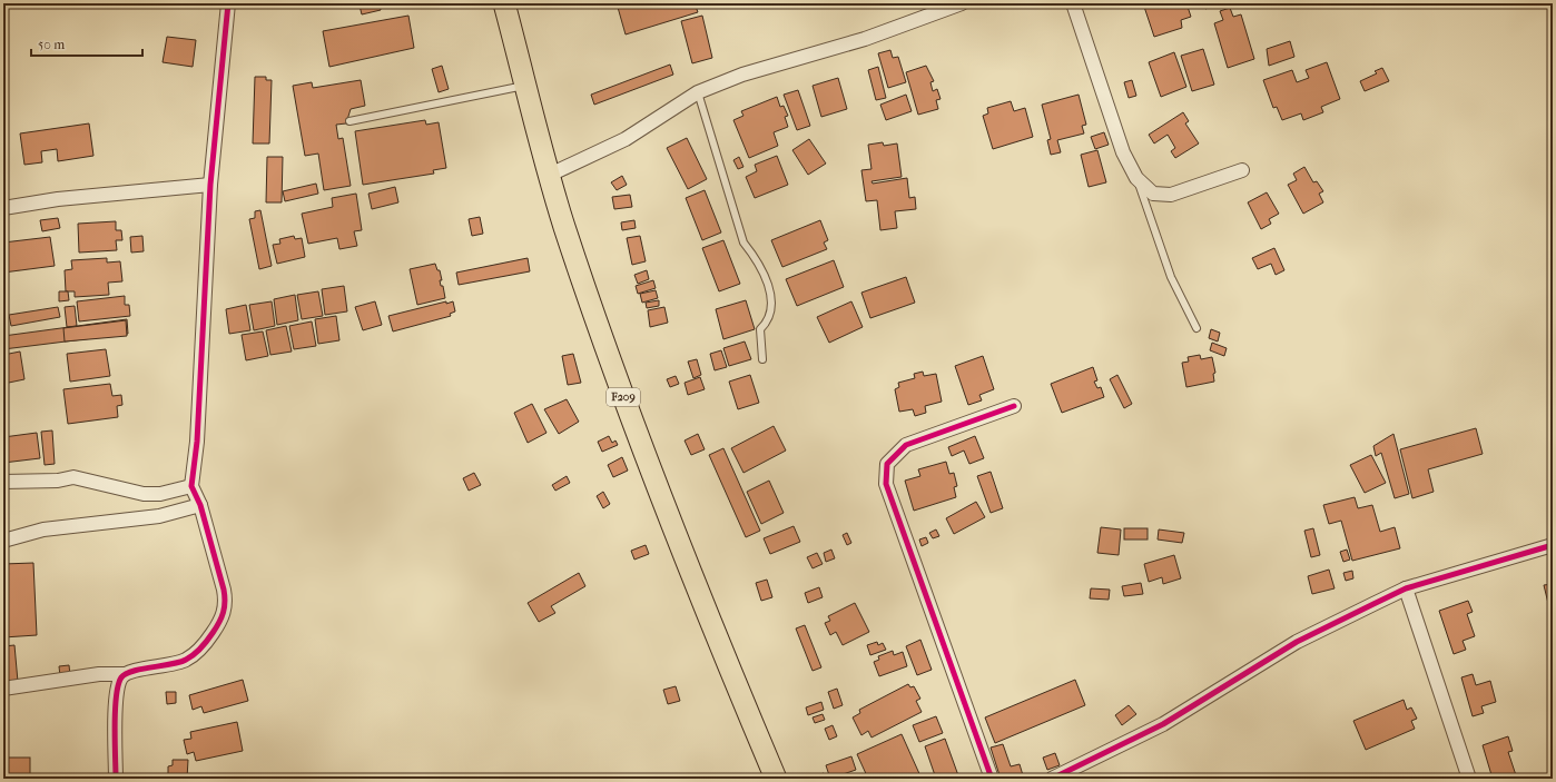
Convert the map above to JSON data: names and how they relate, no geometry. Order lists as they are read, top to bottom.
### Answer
{
  "streets": {
    "main road": ["F209"]
  },
  "scale_bar": "50 m"
}
